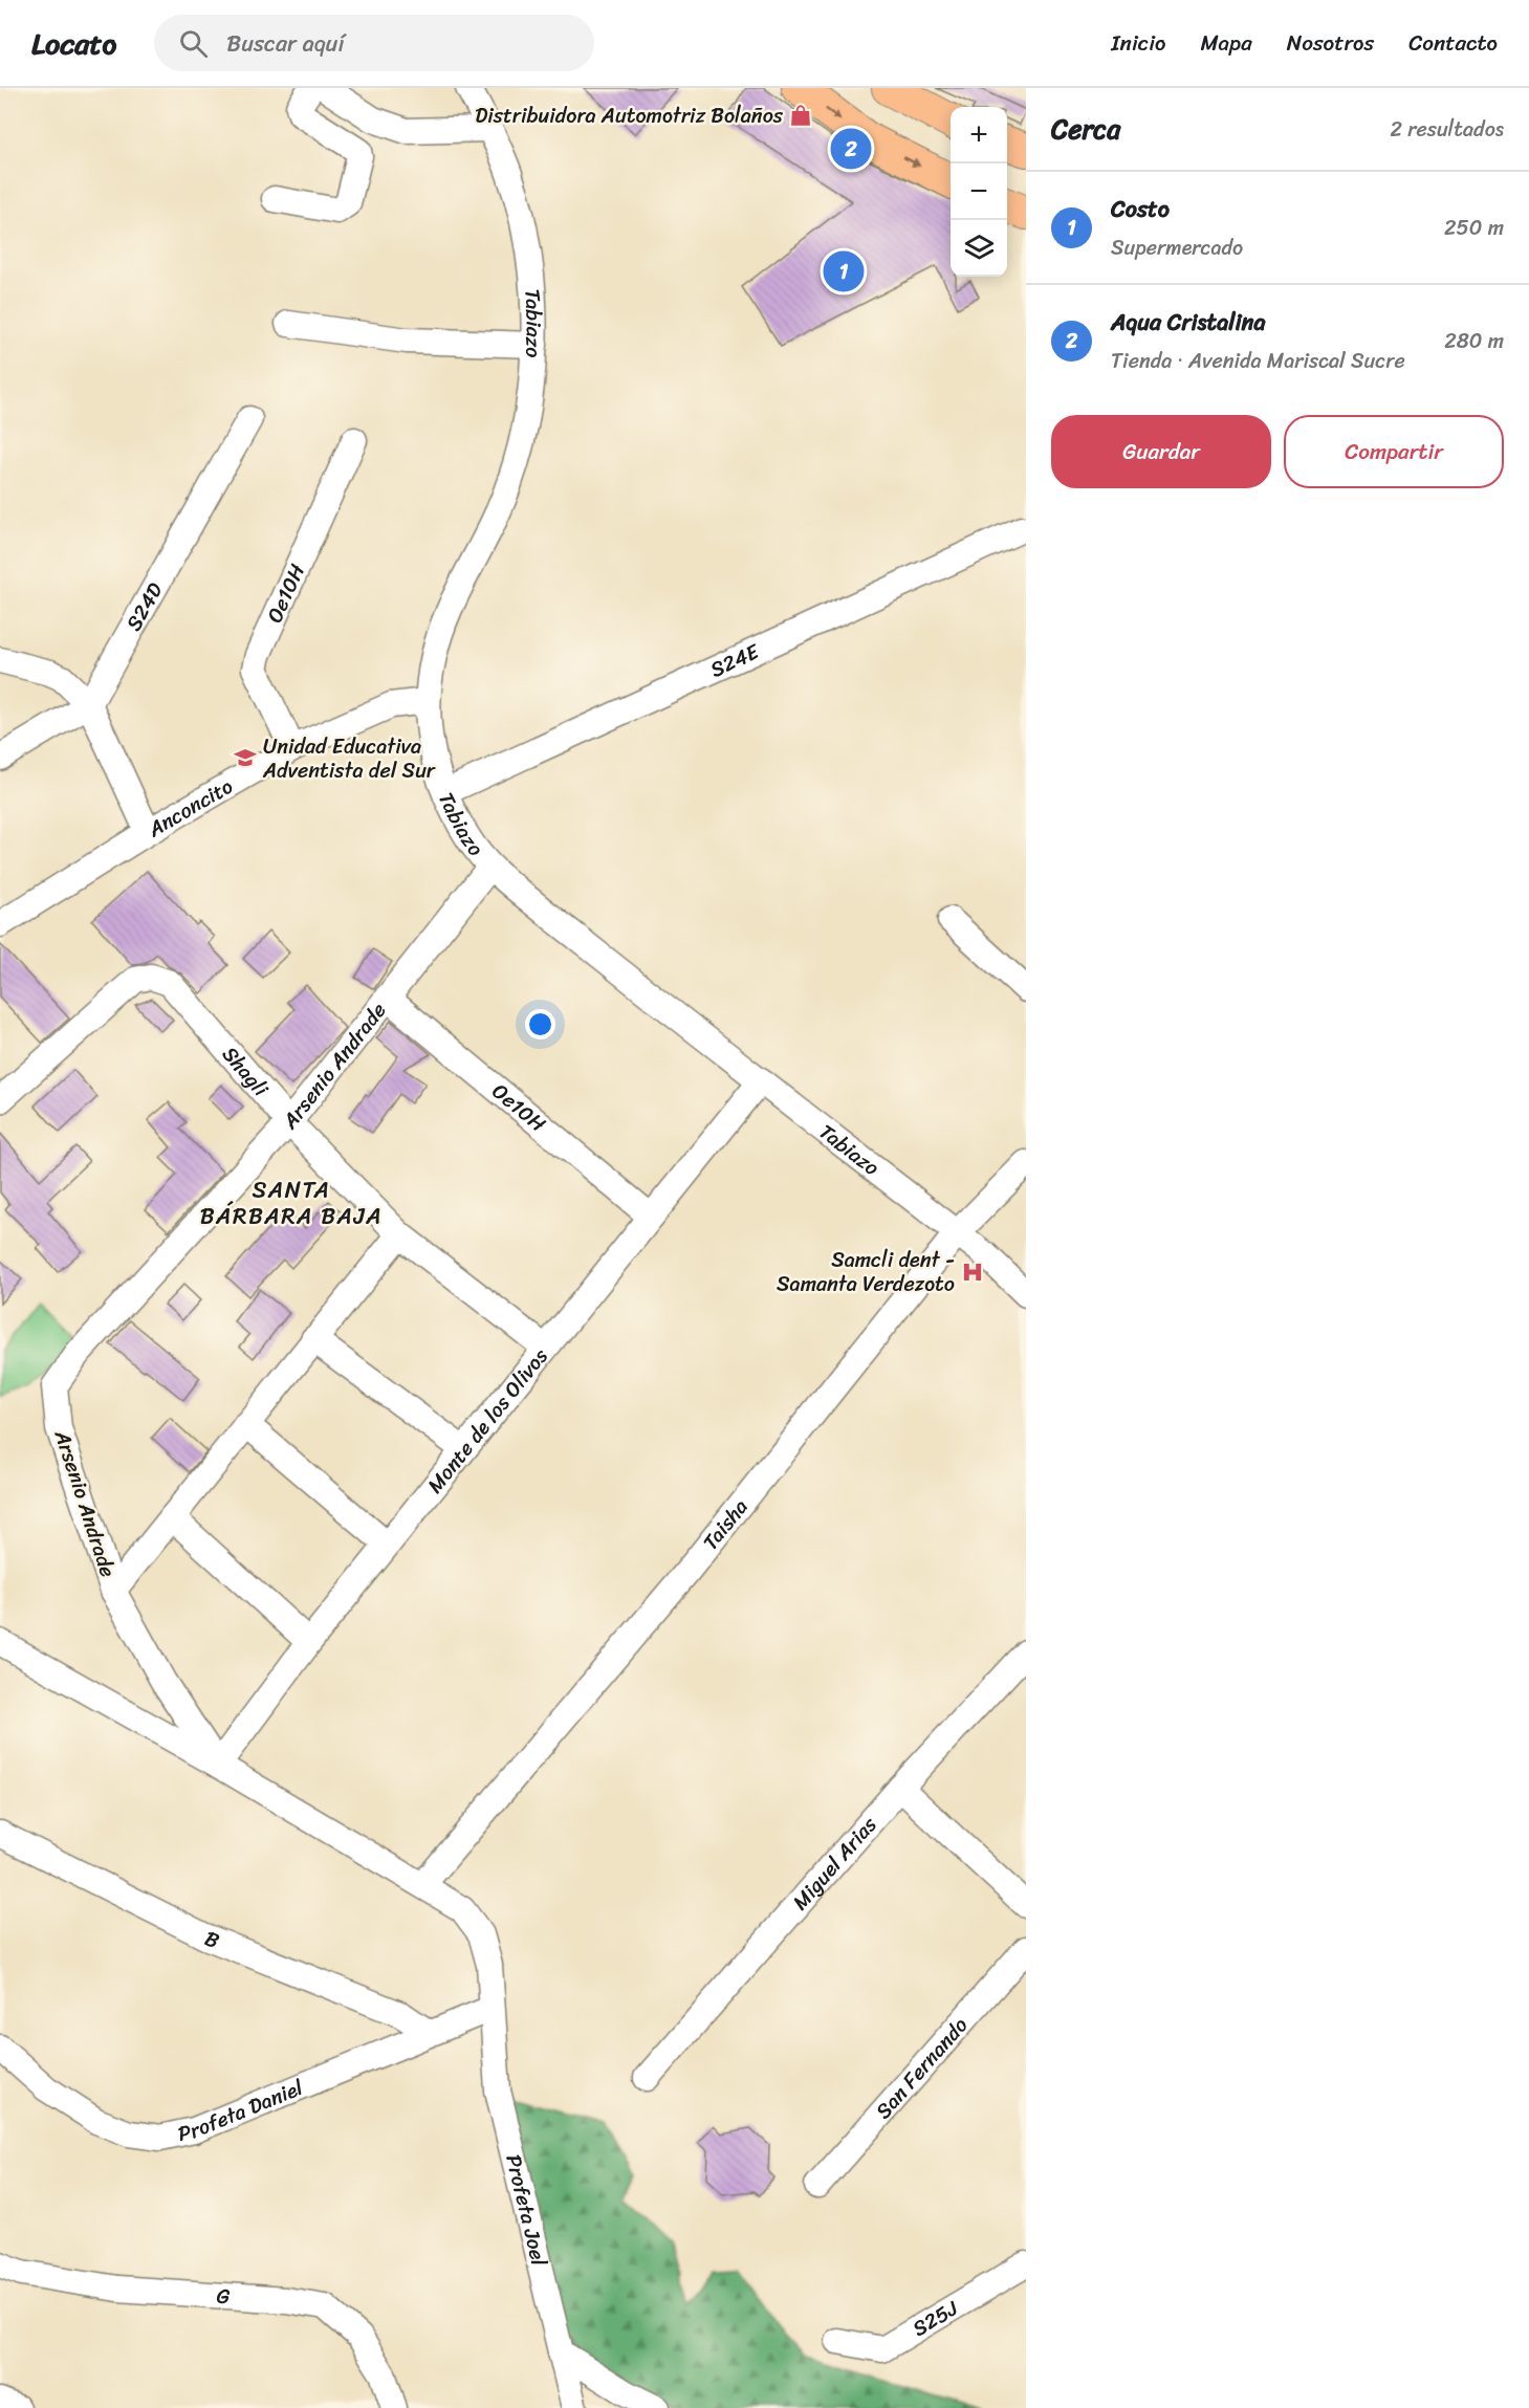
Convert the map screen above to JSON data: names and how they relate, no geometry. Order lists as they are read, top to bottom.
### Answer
{
  "streets": {
    "street": [
      "Tabiazo",
      "Oe10H",
      "S24D",
      "S24E",
      "Anconcito",
      "Arsenio Andrade",
      "Shagli",
      "Monte de los Olivos",
      "Taisha",
      "Miguel Arias",
      "B",
      "San Fernando",
      "Profeta Daniel",
      "Profeta Joel",
      "G",
      "S25J"
    ]
  },
  "crossings": [
    ["Tabiazo", "S24E"],
    ["Tabiazo", "Anconcito"],
    ["Tabiazo", "Arsenio Andrade"],
    ["Tabiazo", "Monte de los Olivos"],
    ["Tabiazo", "Taisha"],
    ["Oe10H", "Anconcito"],
    ["Oe10H", "Arsenio Andrade"],
    ["Oe10H", "Monte de los Olivos"],
    ["Arsenio Andrade", "Shagli"],
    ["Arsenio Andrade", "Monte de los Olivos"],
    ["Arsenio Andrade", "Taisha"],
    ["Arsenio Andrade", "Profeta Daniel"],
    ["Arsenio Andrade", "Profeta Joel"],
    ["Shagli", "Monte de los Olivos"],
    ["B", "Profeta Daniel"],
    ["Profeta Daniel", "Profeta Joel"]
  ],
  "districts": ["SANTA BÁRBARA BAJA"],
  "places": {
    "shop": ["Distribuidora Automotriz Bolaños"],
    "school or university": ["Unidad Educativa Adventista del Sur"],
    "hospital": ["Samcli dent - Samanta Verdezoto"]
  },
  "page": {
    "header": "Locato",
    "search": "Buscar aquí",
    "nav": [
      "Inicio",
      "Mapa",
      "Nosotros",
      "Contacto"
    ],
    "heading": ["Cerca", "2 resultados"],
    "map_buttons": ["+", "−"],
    "pins": ["2", "1"],
    "list": [
      {
        "mark": "1",
        "name": "Costo",
        "note": "Supermercado",
        "value": "250 m"
      },
      {
        "mark": "2",
        "name": "Aqua Cristalina",
        "note": "Tienda · Avenida Mariscal Sucre",
        "value": "280 m"
      }
    ],
    "buttons": ["Guardar", "Compartir"]
  }
}
